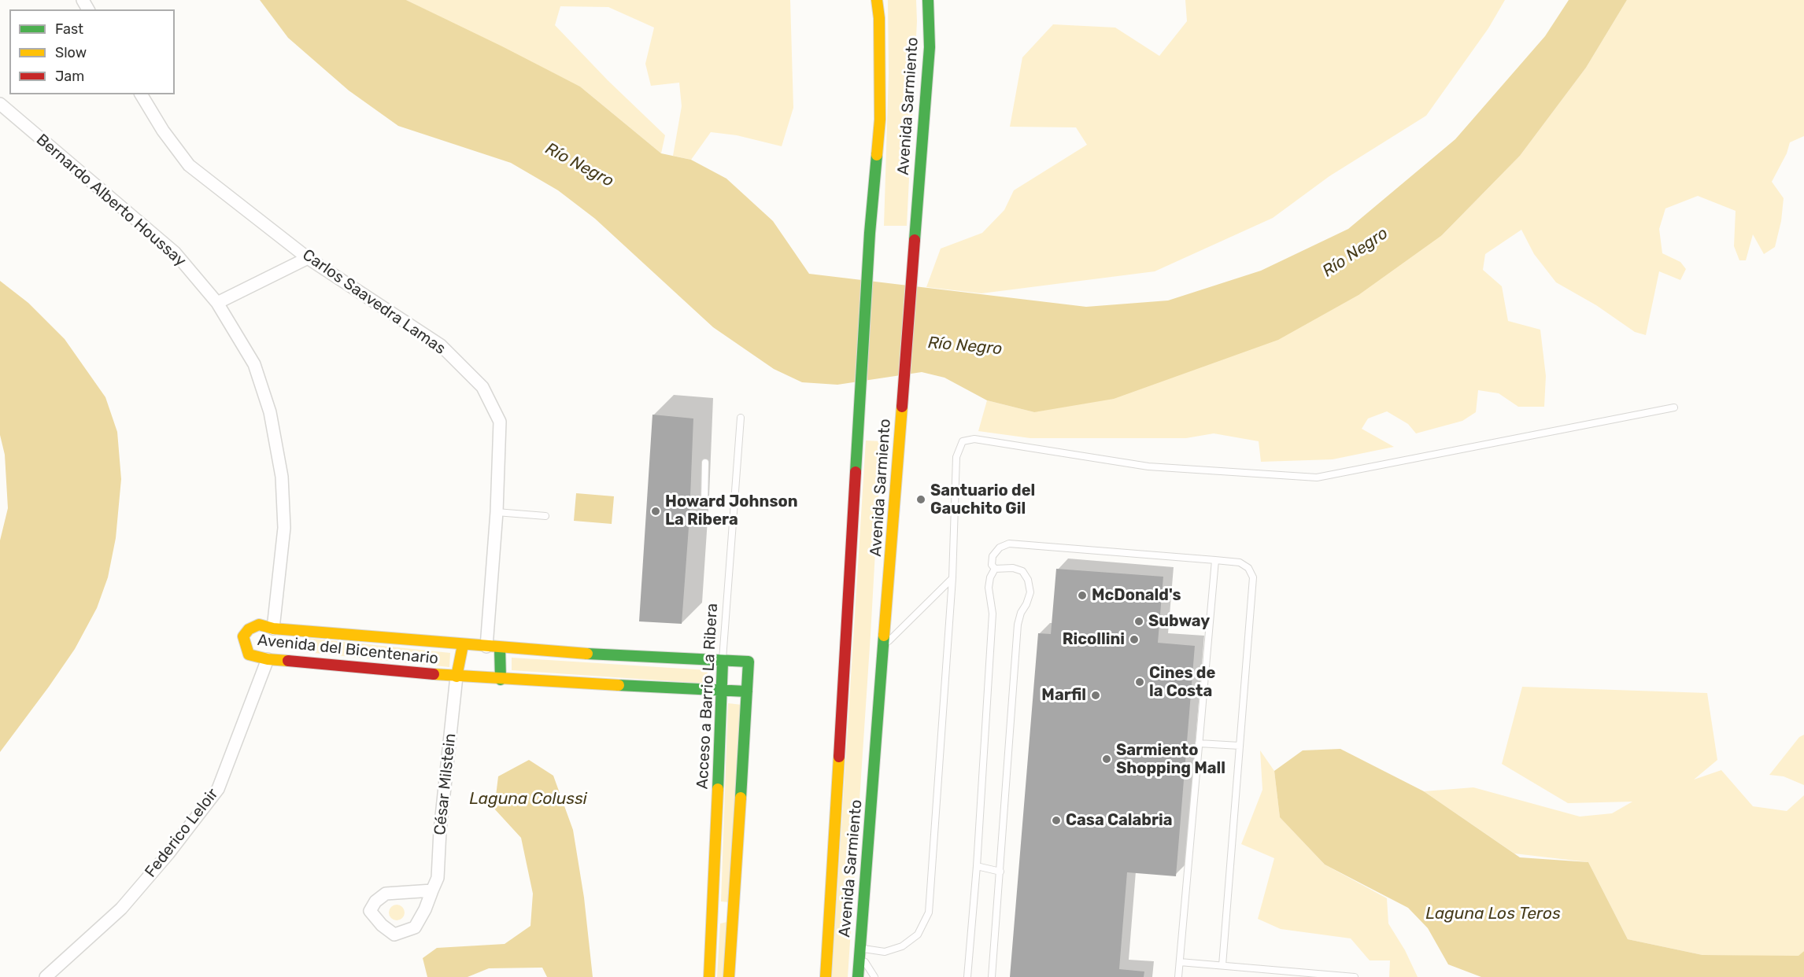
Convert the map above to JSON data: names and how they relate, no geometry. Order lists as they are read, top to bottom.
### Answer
{
  "streets": {
    "main road": ["Avenida Sarmiento", "Avenida del Bicentenario", "Acceso a Barrio La Ribera"],
    "street": [
      "Bernardo Alberto Houssay",
      "Carlos Saavedra Lamas",
      "César Milstein",
      "Federico Leloir"
    ]
  },
  "crossings": [
    ["Bernardo Alberto Houssay", "Avenida del Bicentenario"],
    ["Carlos Saavedra Lamas", "Avenida del Bicentenario"],
    ["Avenida del Bicentenario", "Acceso a Barrio La Ribera"],
    ["Avenida del Bicentenario", "César Milstein"],
    ["Avenida del Bicentenario", "Federico Leloir"]
  ],
  "water": ["Río Negro", "Laguna Colussi", "Laguna Los Teros"],
  "places": [
    "Santuario del Gauchito Gil",
    "Howard Johnson La Ribera",
    "McDonald's",
    "Subway",
    "Ricollini",
    "Cines de la Costa",
    "Marfil",
    "Sarmiento Shopping Mall",
    "Casa Calabria"
  ],
  "legend": ["Fast", "Slow", "Jam"]
}
